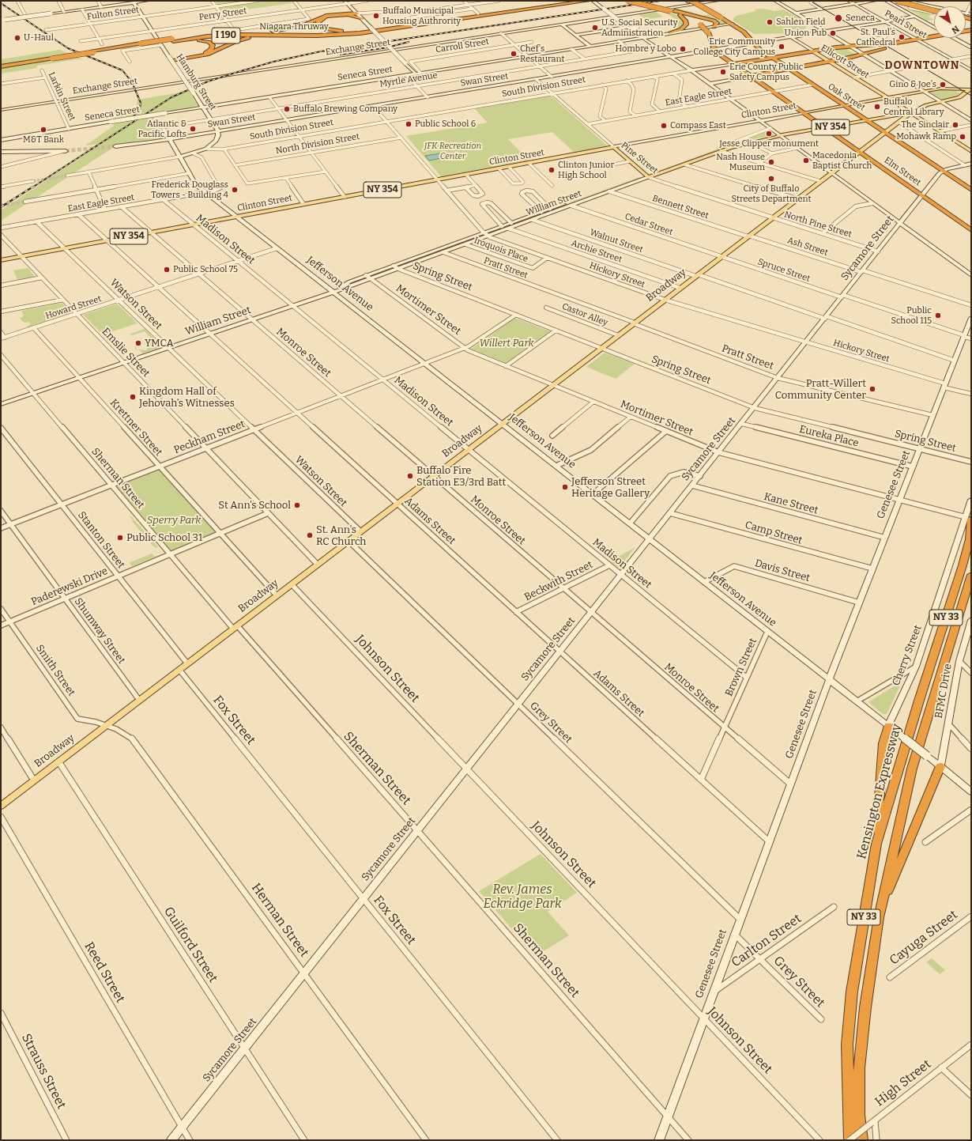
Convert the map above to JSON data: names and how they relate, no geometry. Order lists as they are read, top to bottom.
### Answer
{
  "streets": {
    "highway": [
      "Niagara Thruway",
      "I 190",
      "South Division Street",
      "Oak Street",
      "Elm Street",
      "NY 33",
      "Kensington Expressway"
    ],
    "main road": [
      "Ellicott Street",
      "Clinton Street",
      "NY 354",
      "Pine Street",
      "William Street",
      "Broadway"
    ],
    "street": [
      "Fulton Street",
      "Perry Street",
      "Pearl Street",
      "Carroll Street",
      "Exchange Street",
      "Seneca Street",
      "Myrtle Avenue",
      "Swan Street",
      "Hamburg Street",
      "Larkin Street",
      "East Eagle Street",
      "North Division Street",
      "Bennett Street",
      "Cedar Street",
      "North Pine Street",
      "Madison Street",
      "Walnut Street",
      "Ash Street",
      "Sycamore Street",
      "Iroquois Place",
      "Archie Street",
      "Pratt Street",
      "Spruce Street",
      "Hickory Street",
      "Spring Street",
      "Jefferson Avenue",
      "Watson Street",
      "Howard Street",
      "Mortimer Street",
      "Castor Alley",
      "Emslie Street",
      "Monroe Street",
      "Krettner Street",
      "Eureka Place",
      "Peckham Street",
      "Sherman Street",
      "Genesee Street",
      "Kane Street",
      "Adams Street",
      "Camp Street",
      "Stanton Street",
      "Davis Street",
      "Beckwith Street",
      "Paderewski Drive",
      "Shumway Street",
      "Cherry Street",
      "Brown Street",
      "Johnson Street",
      "Smith Street",
      "BFMC Drive",
      "Fox Street",
      "Grey Street",
      "Herman Street",
      "Cayuga Street",
      "Carlton Street",
      "Guilford Street",
      "Reed Street",
      "Strauss Street",
      "High Street"
    ]
  },
  "crossings": [
    ["Fulton Street", "Hamburg Street"],
    ["Perry Street", "Hamburg Street"],
    ["Pearl Street", "Swan Street"],
    ["Carroll Street", "Seneca Street"],
    ["Exchange Street", "Larkin Street"],
    ["Ellicott Street", "Swan Street"],
    ["Ellicott Street", "South Division Street"],
    ["Ellicott Street", "Clinton Street"],
    ["Seneca Street", "Hamburg Street"],
    ["Seneca Street", "Larkin Street"],
    ["Seneca Street", "Oak Street"],
    ["Myrtle Avenue", "Hamburg Street"],
    ["Myrtle Avenue", "Jefferson Avenue"],
    ["Swan Street", "Hamburg Street"],
    ["Swan Street", "Oak Street"],
    ["Swan Street", "Pine Street"],
    ["Swan Street", "Elm Street"],
    ["Swan Street", "Hickory Street"],
    ["Swan Street", "Jefferson Avenue"],
    ["South Division Street", "Oak Street"],
    ["South Division Street", "Pine Street"],
    ["South Division Street", "Elm Street"],
    ["South Division Street", "Hickory Street"],
    ["East Eagle Street", "Oak Street"],
    ["East Eagle Street", "Pine Street"],
    ["East Eagle Street", "Elm Street"],
    ["East Eagle Street", "Madison Street"],
    ["East Eagle Street", "Jefferson Avenue"],
    ["East Eagle Street", "Watson Street"],
    ["East Eagle Street", "Monroe Street"],
    ["East Eagle Street", "Adams Street"],
    ["Oak Street", "Clinton Street"],
    ["Oak Street", "William Street"],
    ["Oak Street", "Sycamore Street"],
    ["Oak Street", "Broadway"],
    ["Clinton Street", "Pine Street"],
    ["Clinton Street", "Elm Street"],
    ["Clinton Street", "Madison Street"],
    ["Clinton Street", "Hickory Street"],
    ["Clinton Street", "Jefferson Avenue"],
    ["Clinton Street", "Broadway"],
    ["Clinton Street", "Watson Street"],
    ["Clinton Street", "Emslie Street"],
    ["Clinton Street", "Monroe Street"],
    ["Clinton Street", "Adams Street"],
    ["NY 354", "William Street"],
    ["NY 354", "Jefferson Avenue"],
    ["North Division Street", "Hickory Street"],
    ["Pine Street", "William Street"],
    ["Pine Street", "North Pine Street"],
    ["Pine Street", "Broadway"],
    ["Elm Street", "William Street"],
    ["Elm Street", "Sycamore Street"],
    ["Elm Street", "Broadway"],
    ["William Street", "Bennett Street"],
    ["William Street", "Cedar Street"],
    ["William Street", "Madison Street"],
    ["William Street", "Walnut Street"],
    ["William Street", "Iroquois Place"],
    ["William Street", "Archie Street"],
    ["William Street", "Pratt Street"],
    ["William Street", "Hickory Street"],
    ["William Street", "Spring Street"],
    ["William Street", "Jefferson Avenue"],
    ["William Street", "Broadway"],
    ["William Street", "Watson Street"],
    ["William Street", "Mortimer Street"],
    ["William Street", "Emslie Street"],
    ["William Street", "Monroe Street"],
    ["William Street", "Krettner Street"],
    ["William Street", "Sherman Street"],
    ["William Street", "Adams Street"],
    ["Bennett Street", "Ash Street"],
    ["Bennett Street", "Broadway"],
    ["Cedar Street", "Spruce Street"],
    ["Cedar Street", "Broadway"],
    ["North Pine Street", "Sycamore Street"],
    ["North Pine Street", "Broadway"],
    ["Madison Street", "Sycamore Street"],
    ["Madison Street", "Broadway"],
    ["Madison Street", "Howard Street"],
    ["Madison Street", "Peckham Street"],
    ["Madison Street", "Beckwith Street"],
    ["Madison Street", "Brown Street"],
    ["Walnut Street", "Sycamore Street"],
    ["Walnut Street", "Broadway"],
    ["Walnut Street", "Genesee Street"],
    ["Ash Street", "Sycamore Street"],
    ["Ash Street", "Broadway"],
    ["Sycamore Street", "Pratt Street"],
    ["Sycamore Street", "Spruce Street"],
    ["Sycamore Street", "Hickory Street"],
    ["Sycamore Street", "Spring Street"],
    ["Sycamore Street", "Jefferson Avenue"],
    ["Sycamore Street", "Mortimer Street"],
    ["Sycamore Street", "Monroe Street"],
    ["Sycamore Street", "Eureka Place"],
    ["Sycamore Street", "Sherman Street"],
    ["Sycamore Street", "Kane Street"],
    ["Sycamore Street", "Adams Street"],
    ["Sycamore Street", "Camp Street"],
    ["Sycamore Street", "Johnson Street"],
    ["Sycamore Street", "Fox Street"],
    ["Sycamore Street", "Grey Street"],
    ["Sycamore Street", "Herman Street"],
    ["Sycamore Street", "Guilford Street"],
    ["Sycamore Street", "Reed Street"],
    ["Iroquois Place", "Hickory Street"],
    ["Archie Street", "Broadway"],
    ["Pratt Street", "Broadway"],
    ["Pratt Street", "Genesee Street"],
    ["Spruce Street", "Broadway"],
    ["Spruce Street", "Genesee Street"],
    ["Hickory Street", "Broadway"],
    ["Hickory Street", "Genesee Street"],
    ["Spring Street", "Broadway"],
    ["Spring Street", "Peckham Street"],
    ["Spring Street", "Genesee Street"],
    ["Jefferson Avenue", "Broadway"],
    ["Jefferson Avenue", "Howard Street"],
    ["Jefferson Avenue", "Peckham Street"],
    ["Jefferson Avenue", "Genesee Street"],
    ["Jefferson Avenue", "Davis Street"],
    ["Jefferson Avenue", "Cherry Street"],
    ["Jefferson Avenue", "Brown Street"],
    ["Jefferson Avenue", "BFMC Drive"],
    ["Broadway", "Watson Street"],
    ["Broadway", "Mortimer Street"],
    ["Broadway", "Castor Alley"],
    ["Broadway", "Emslie Street"],
    ["Broadway", "Monroe Street"],
    ["Broadway", "Krettner Street"],
    ["Broadway", "Sherman Street"],
    ["Broadway", "Adams Street"],
    ["Broadway", "Stanton Street"],
    ["Broadway", "Shumway Street"],
    ["Broadway", "Johnson Street"],
    ["Broadway", "Smith Street"],
    ["Broadway", "Fox Street"],
    ["Broadway", "Grey Street"],
    ["Broadway", "Herman Street"],
    ["Broadway", "Guilford Street"],
    ["Watson Street", "Howard Street"],
    ["Watson Street", "Peckham Street"],
    ["Howard Street", "Emslie Street"],
    ["Howard Street", "Monroe Street"],
    ["Howard Street", "Krettner Street"],
    ["Howard Street", "Adams Street"],
    ["Mortimer Street", "Peckham Street"],
    ["Mortimer Street", "Genesee Street"],
    ["Mortimer Street", "Cherry Street"],
    ["Mortimer Street", "Kensington Expressway"],
    ["Emslie Street", "Peckham Street"],
    ["Emslie Street", "Paderewski Drive"],
    ["Monroe Street", "Peckham Street"],
    ["Monroe Street", "Genesee Street"],
    ["Monroe Street", "Beckwith Street"],
    ["Monroe Street", "Brown Street"],
    ["Krettner Street", "Peckham Street"],
    ["Krettner Street", "Paderewski Drive"],
    ["Eureka Place", "Genesee Street"],
    ["Peckham Street", "Sherman Street"],
    ["Peckham Street", "Adams Street"],
    ["Peckham Street", "Stanton Street"],
    ["Peckham Street", "Shumway Street"],
    ["Sherman Street", "Genesee Street"],
    ["Sherman Street", "Paderewski Drive"],
    ["Genesee Street", "Kane Street"],
    ["Genesee Street", "Adams Street"],
    ["Genesee Street", "Camp Street"],
    ["Genesee Street", "Davis Street"],
    ["Genesee Street", "Johnson Street"],
    ["Genesee Street", "Grey Street"],
    ["Genesee Street", "Carlton Street"],
    ["Adams Street", "Beckwith Street"],
    ["Adams Street", "Brown Street"],
    ["Stanton Street", "Paderewski Drive"],
    ["Paderewski Drive", "Shumway Street"],
    ["Paderewski Drive", "Smith Street"],
    ["Cherry Street", "Kensington Expressway"],
    ["Smith Street", "Herman Street"],
    ["Grey Street", "Carlton Street"],
    ["Kensington Expressway", "High Street"]
  ],
  "districts": ["DOWNTOWN"],
  "parks": [
    "JFK Recreation Center",
    "Willert Park",
    "Sperry Park",
    "Rev. James Eckridge Park"
  ],
  "places": [
    "Buffalo Municipal Housing Authrority",
    "Seneca",
    "Sahlen Field",
    "U.S. Social Security Administration",
    "Union Pub",
    "St. Paul's Cathedral",
    "U-Haul",
    "Erie Community College City Campus",
    "Hombre y Lobo",
    "Chef's Restaurant",
    "Erie County Public Safety Campus",
    "Gino & Joe's",
    "Buffalo Central Library",
    "Buffalo Brewing Company",
    "Public School 6",
    "The Sinclair",
    "Compass East",
    "Atlantic & Pacific Lofts",
    "M&T Bank",
    "Jesse Clipper monument",
    "Mohawk Ramp",
    "Macedonia Baptist Church",
    "Nash House Museum",
    "Clinton Junior High School",
    "City of Buffalo Streets Department",
    "Frederick Douglass Towers - Building 4",
    "Public School 75",
    "Public School 115",
    "YMCA",
    "Pratt-Willert Community Center",
    "Kingdom Hall of Jehovah’s Witnesses",
    "Buffalo Fire Station E3/3rd Batt",
    "Jefferson Street Heritage Gallery",
    "St Ann's School",
    "St. Ann's RC Church",
    "Public School 31"
  ],
  "north": "bottom right"
}
